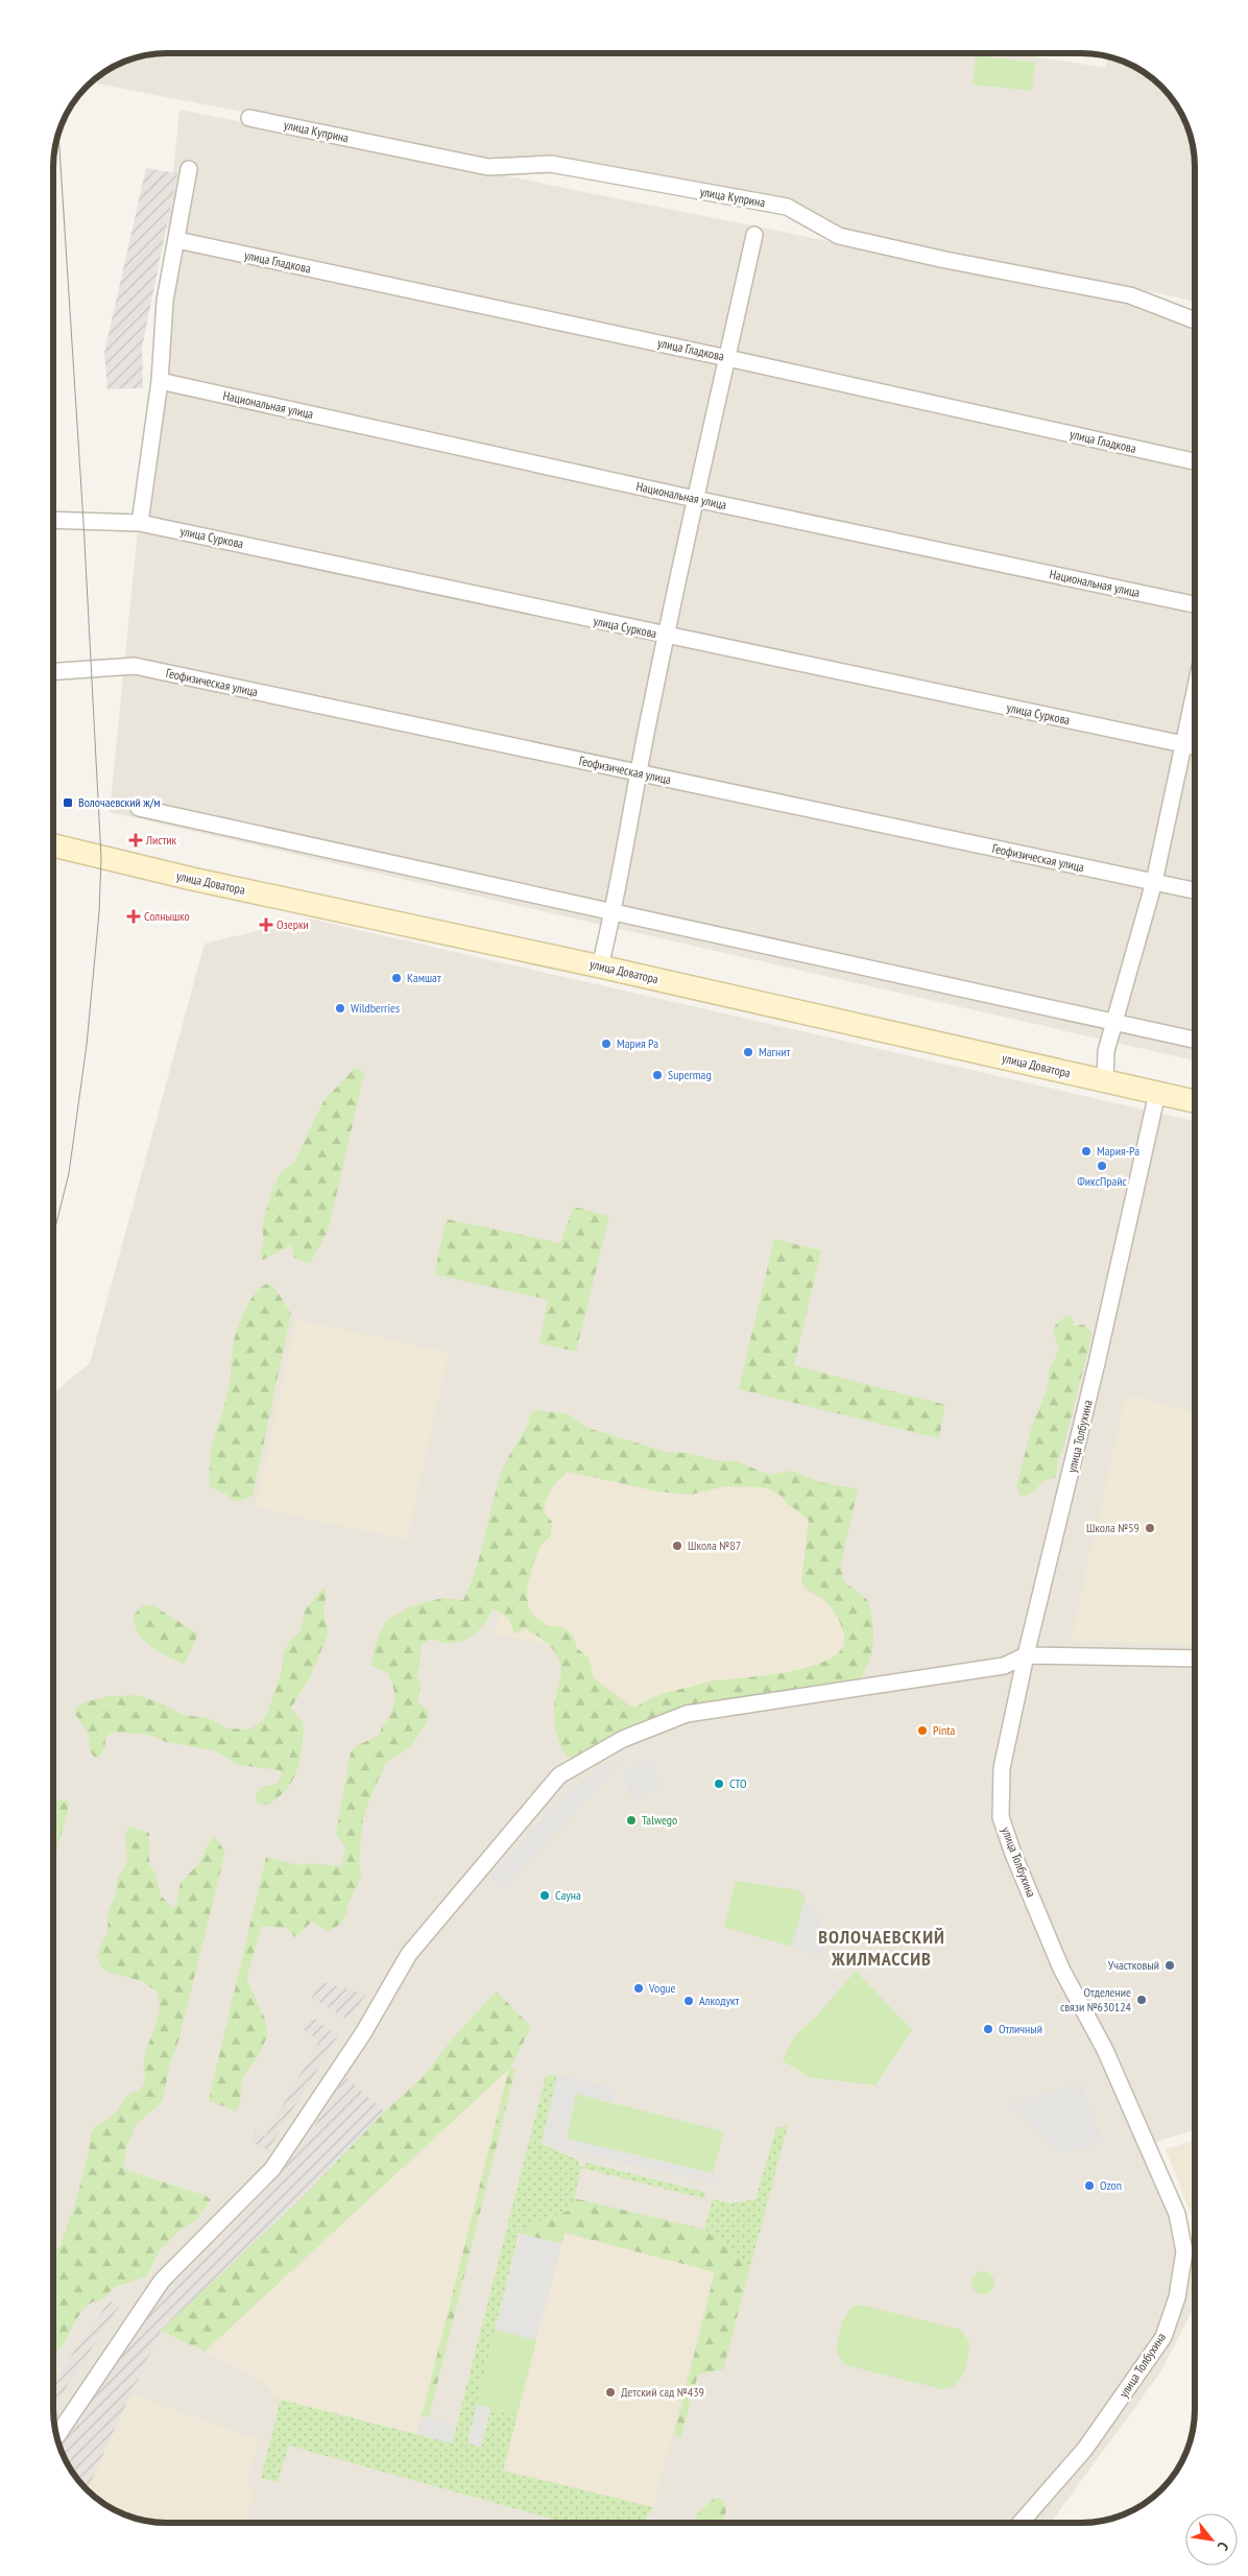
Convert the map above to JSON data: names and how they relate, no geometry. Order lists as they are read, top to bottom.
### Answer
{
  "streets": {
    "main road": ["улица Доватора"],
    "street": [
      "улица Куприна",
      "улица Гладкова",
      "Национальная улица",
      "улица Суркова",
      "Геофизическая улица",
      "улица Толбухина"
    ]
  },
  "crossings": [
    ["улица Доватора", "улица Толбухина"]
  ],
  "districts": ["ВОЛОЧАЕВСКИЙ ЖИЛМАССИВ"],
  "places": {
    "transit": ["Волочаевский ж/м"],
    "health": ["Листик", "Солнышко", "Озерки"],
    "other": [
      "Камшат",
      "Wildberries",
      "Мария Ра",
      "Магнит",
      "Supermag",
      "Мария-Ра",
      "ФиксПрайс",
      "Школа №59",
      "Школа №87",
      "Pinta",
      "СТО",
      "Talwego",
      "Сауна",
      "Участковый",
      "Vogue",
      "Отделение связи №630124",
      "Алкодукт",
      "Отличный",
      "Ozon",
      "Детский сад №439"
    ]
  },
  "north": "bottom right"
}
